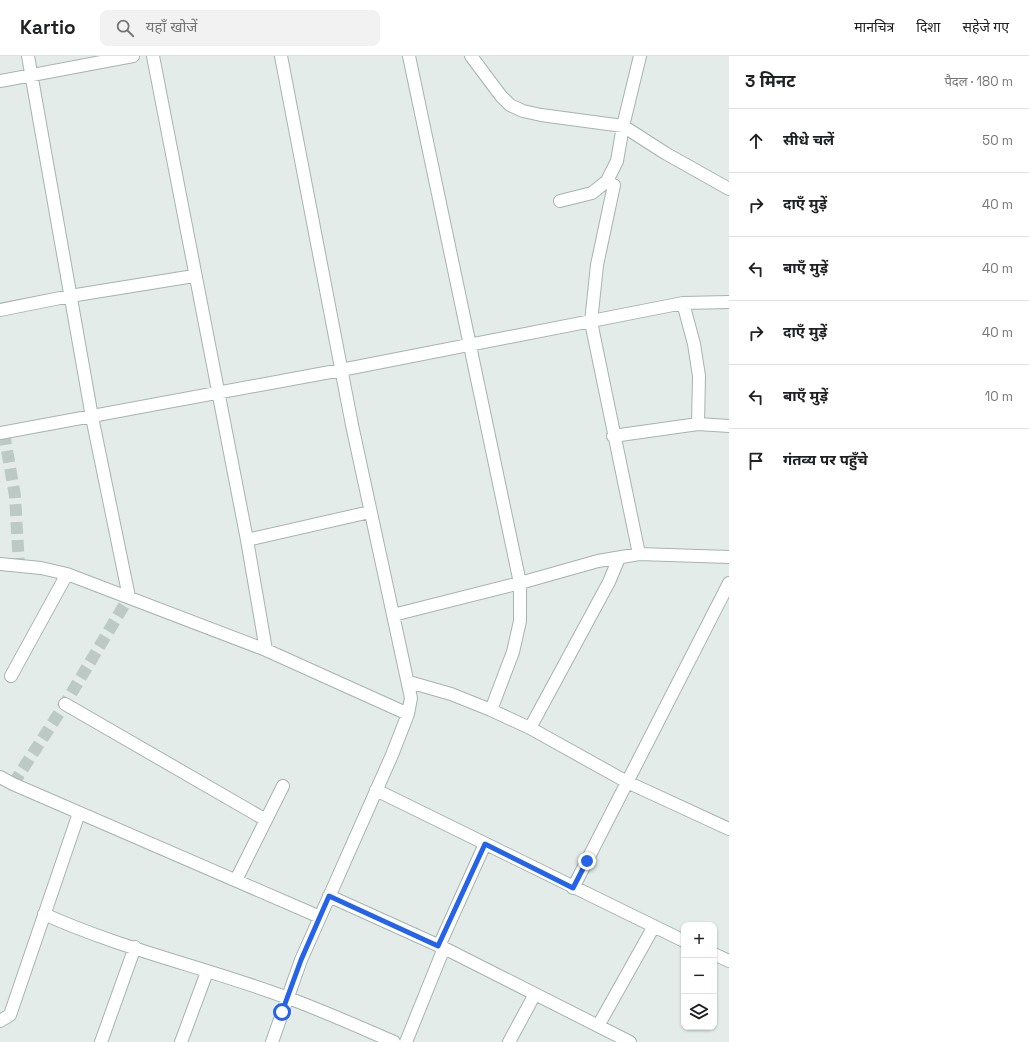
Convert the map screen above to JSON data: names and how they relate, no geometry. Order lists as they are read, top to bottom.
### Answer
{
  "page": {
    "header": "Kartio",
    "search": "यहाँ खोजें",
    "nav": ["मानचित्र", "दिशा", "सहेजे गए"],
    "heading": ["3 मिनट", "पैदल · 180 m"],
    "list": [
      ["सीधे चलें", "50 m"],
      ["दाएँ मुड़ें", "40 m"],
      ["बाएँ मुड़ें", "40 m"],
      ["दाएँ मुड़ें", "40 m"],
      ["बाएँ मुड़ें", "10 m"],
      "गंतव्य पर पहुँचे"
    ],
    "map_buttons": ["+", "−"]
  }
}
